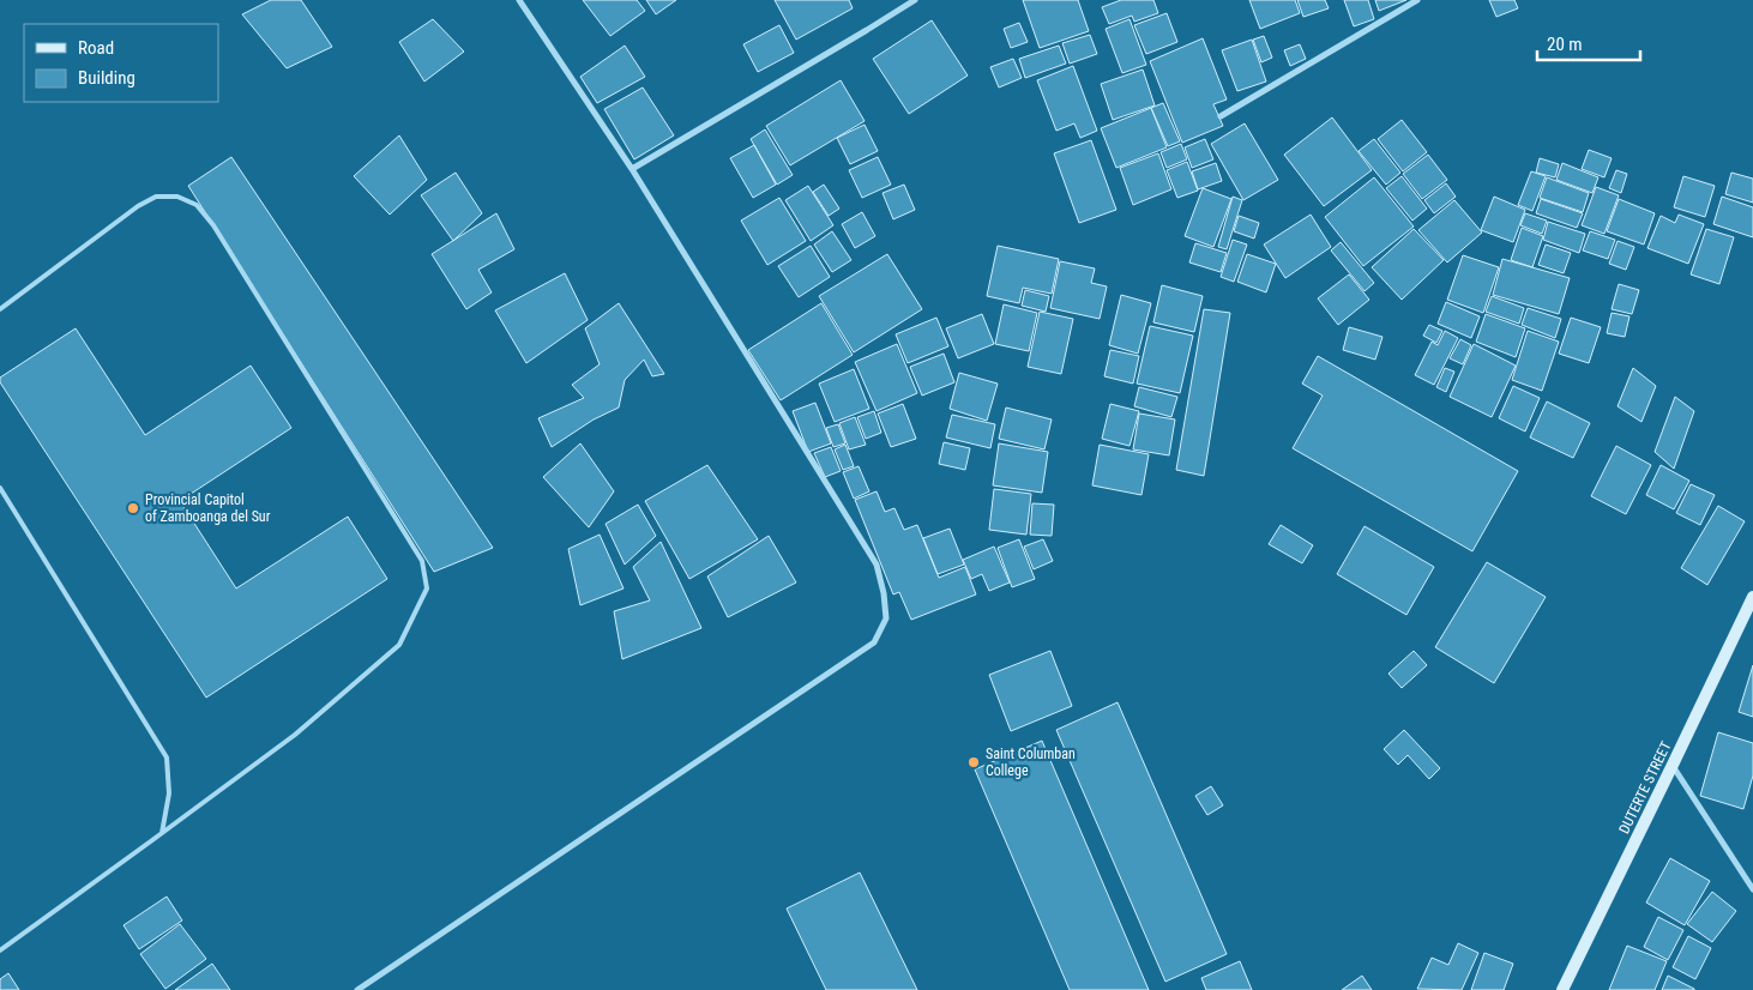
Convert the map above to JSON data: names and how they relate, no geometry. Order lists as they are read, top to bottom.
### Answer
{
  "streets": {
    "main road": ["DUTERTE STREET"]
  },
  "places": ["Provincial Capitol of Zamboanga del Sur", "Saint Columban College"],
  "legend": ["Road", "Building"],
  "scale_bar": "20 m"
}
